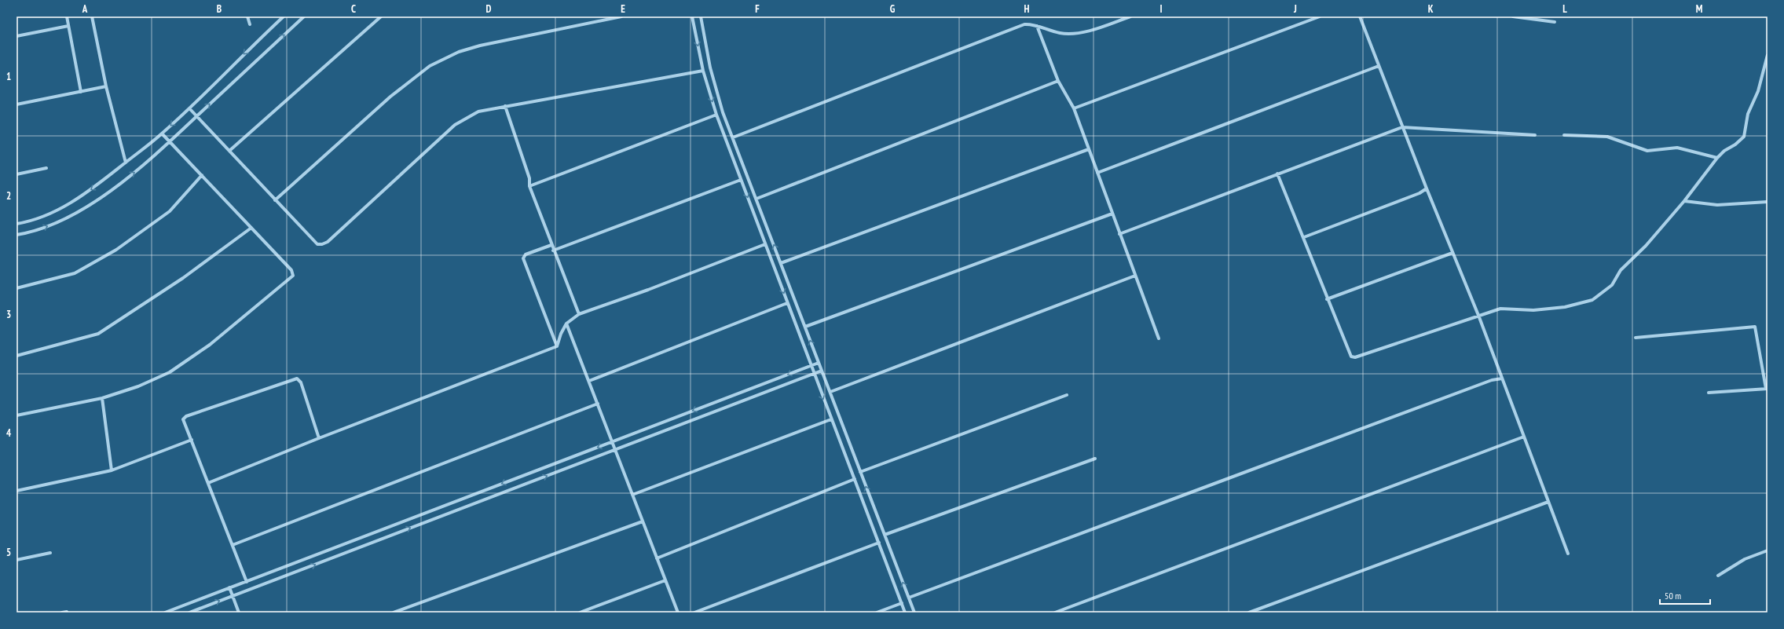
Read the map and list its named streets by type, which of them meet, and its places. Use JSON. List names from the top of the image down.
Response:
{
  "scale_bar": "50 m",
  "grid": {
    "columns": [
      "A",
      "B",
      "C",
      "D",
      "E",
      "F",
      "G",
      "H",
      "I",
      "J",
      "K",
      "L",
      "M"
    ],
    "rows": [
      "1",
      "2",
      "3",
      "4",
      "5"
    ]
  }
}
